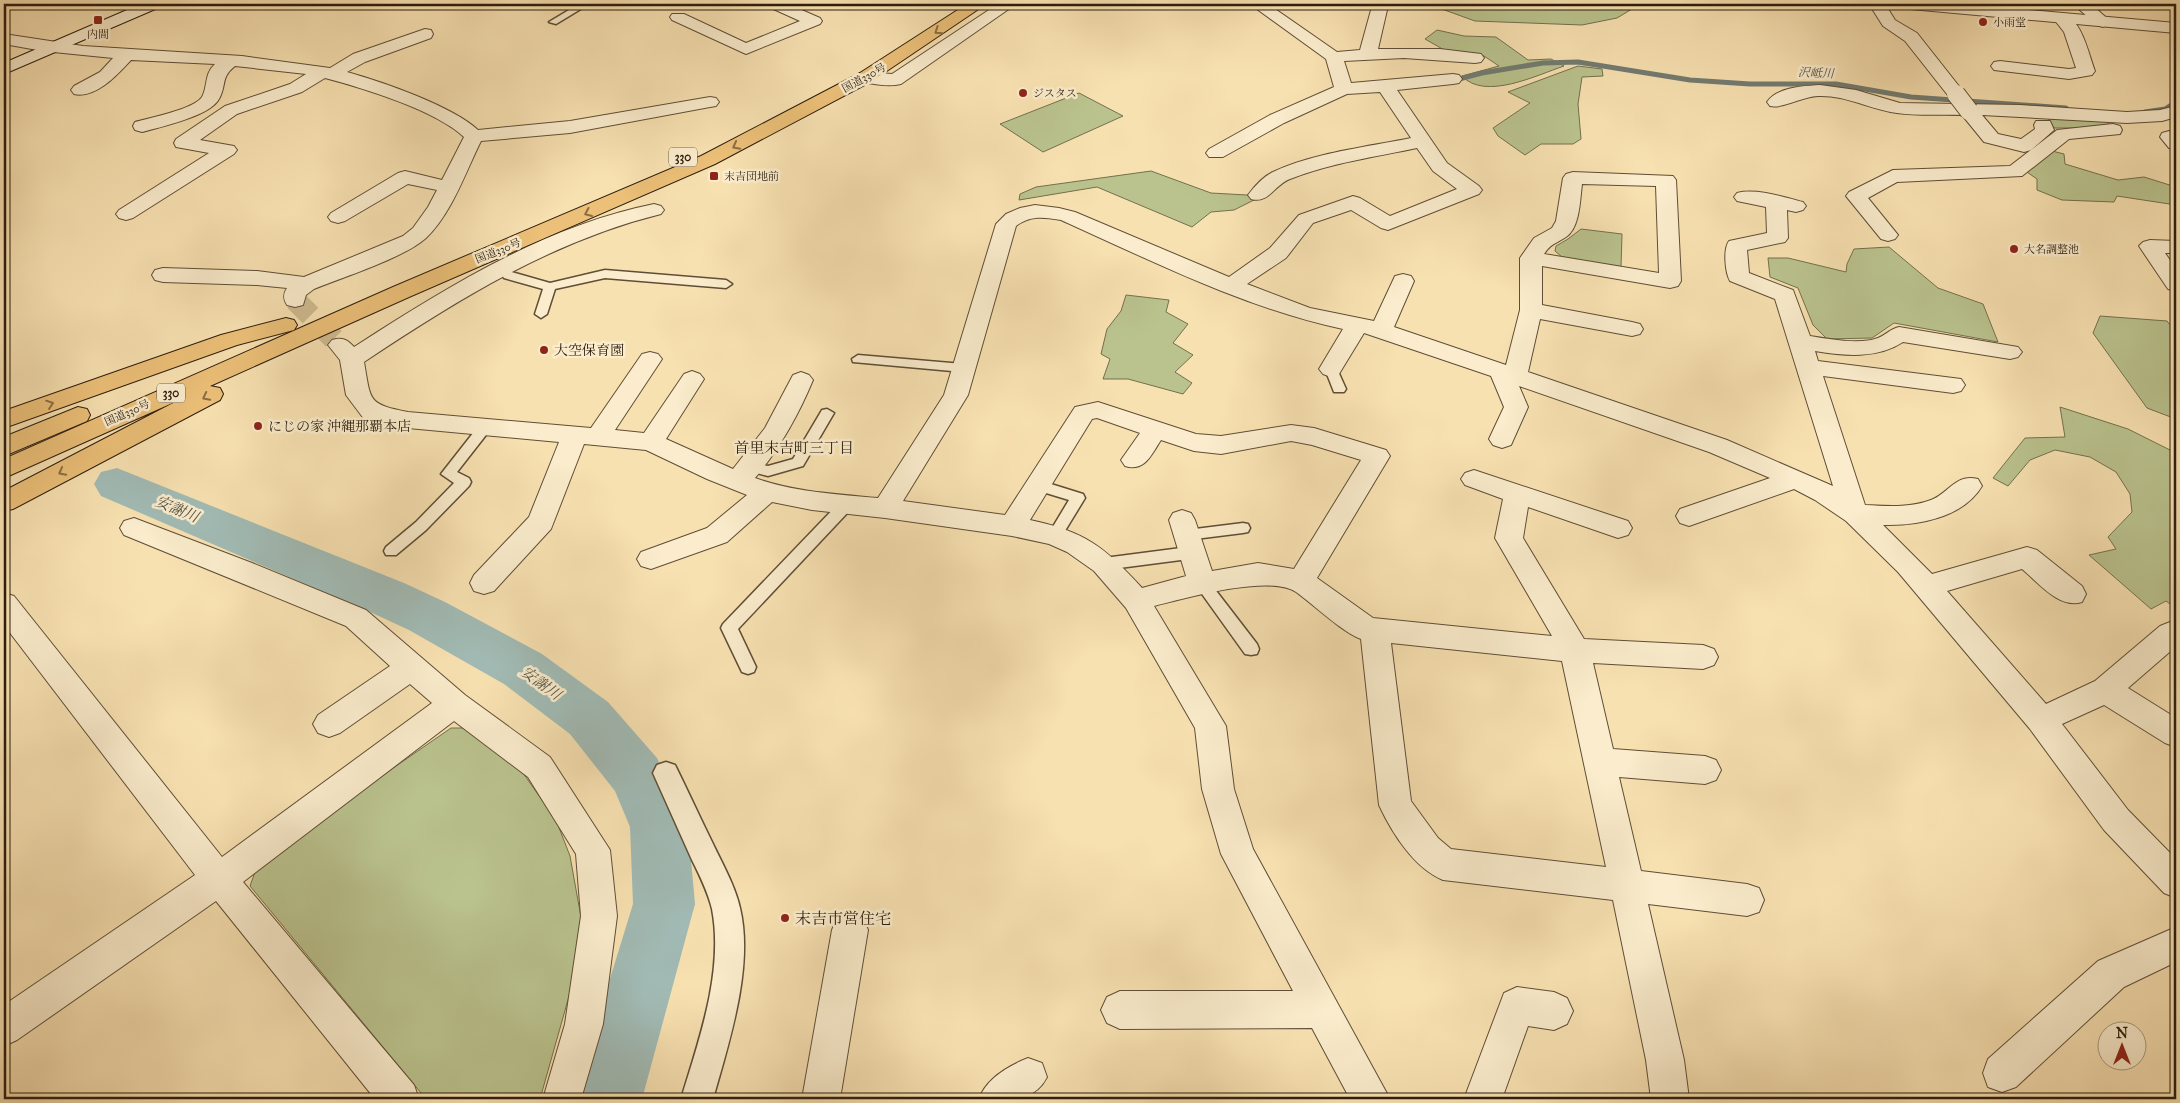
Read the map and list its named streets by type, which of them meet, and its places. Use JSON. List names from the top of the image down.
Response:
{
  "streets": {
    "highway": ["国道330号", "330"]
  },
  "districts": ["首里末吉町三丁目"],
  "water": ["沢岻川", "安謝川"],
  "places": {
    "transit": ["内間", "末吉団地前"],
    "other": [
      "小雨堂",
      "ジスタス",
      "大名調整池",
      "大空保育園",
      "にじの家 沖縄那覇本店",
      "末吉市営住宅"
    ]
  },
  "north": "top"
}
